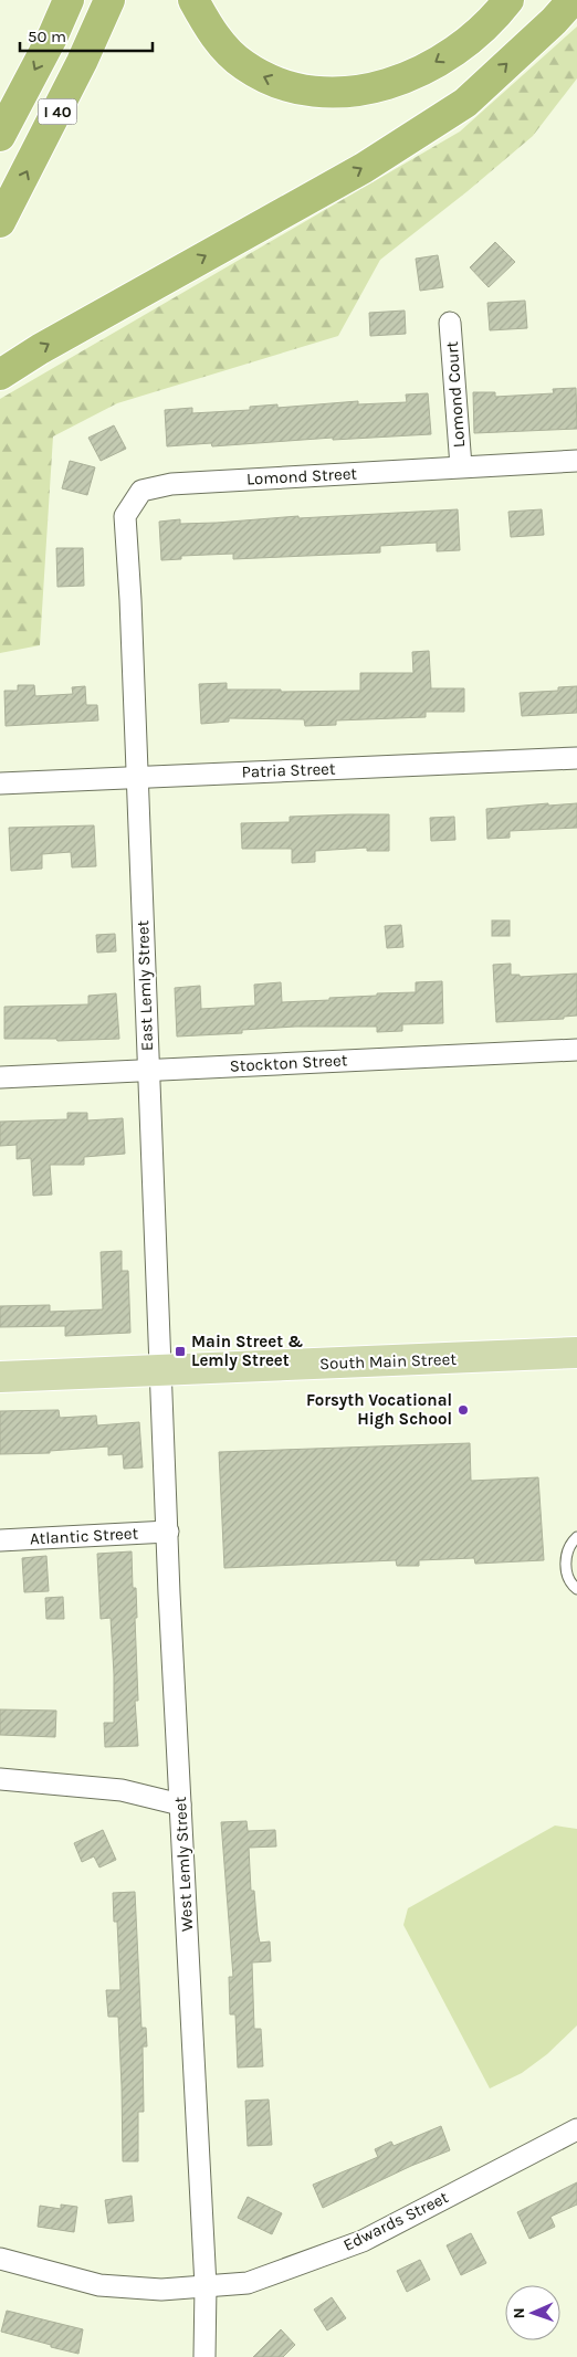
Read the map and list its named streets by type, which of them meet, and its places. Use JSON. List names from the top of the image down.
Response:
{
  "streets": {
    "highway": ["I 40"],
    "main road": ["South Main Street"],
    "street": [
      "Lomond Court",
      "Lomond Street",
      "Patria Street",
      "East Lemly Street",
      "Stockton Street",
      "Atlantic Street",
      "West Lemly Street",
      "Edwards Street"
    ]
  },
  "crossings": [
    ["Lomond Court", "Lomond Street"],
    ["Lomond Street", "East Lemly Street"],
    ["Patria Street", "East Lemly Street"],
    ["East Lemly Street", "Stockton Street"],
    ["East Lemly Street", "South Main Street"],
    ["East Lemly Street", "West Lemly Street"],
    ["South Main Street", "West Lemly Street"],
    ["Atlantic Street", "West Lemly Street"],
    ["West Lemly Street", "Edwards Street"]
  ],
  "places": {
    "transit": ["Main Street & Lemly Street"],
    "other": ["Forsyth Vocational High School"]
  },
  "scale_bar": "50 m",
  "north": "left"
}
